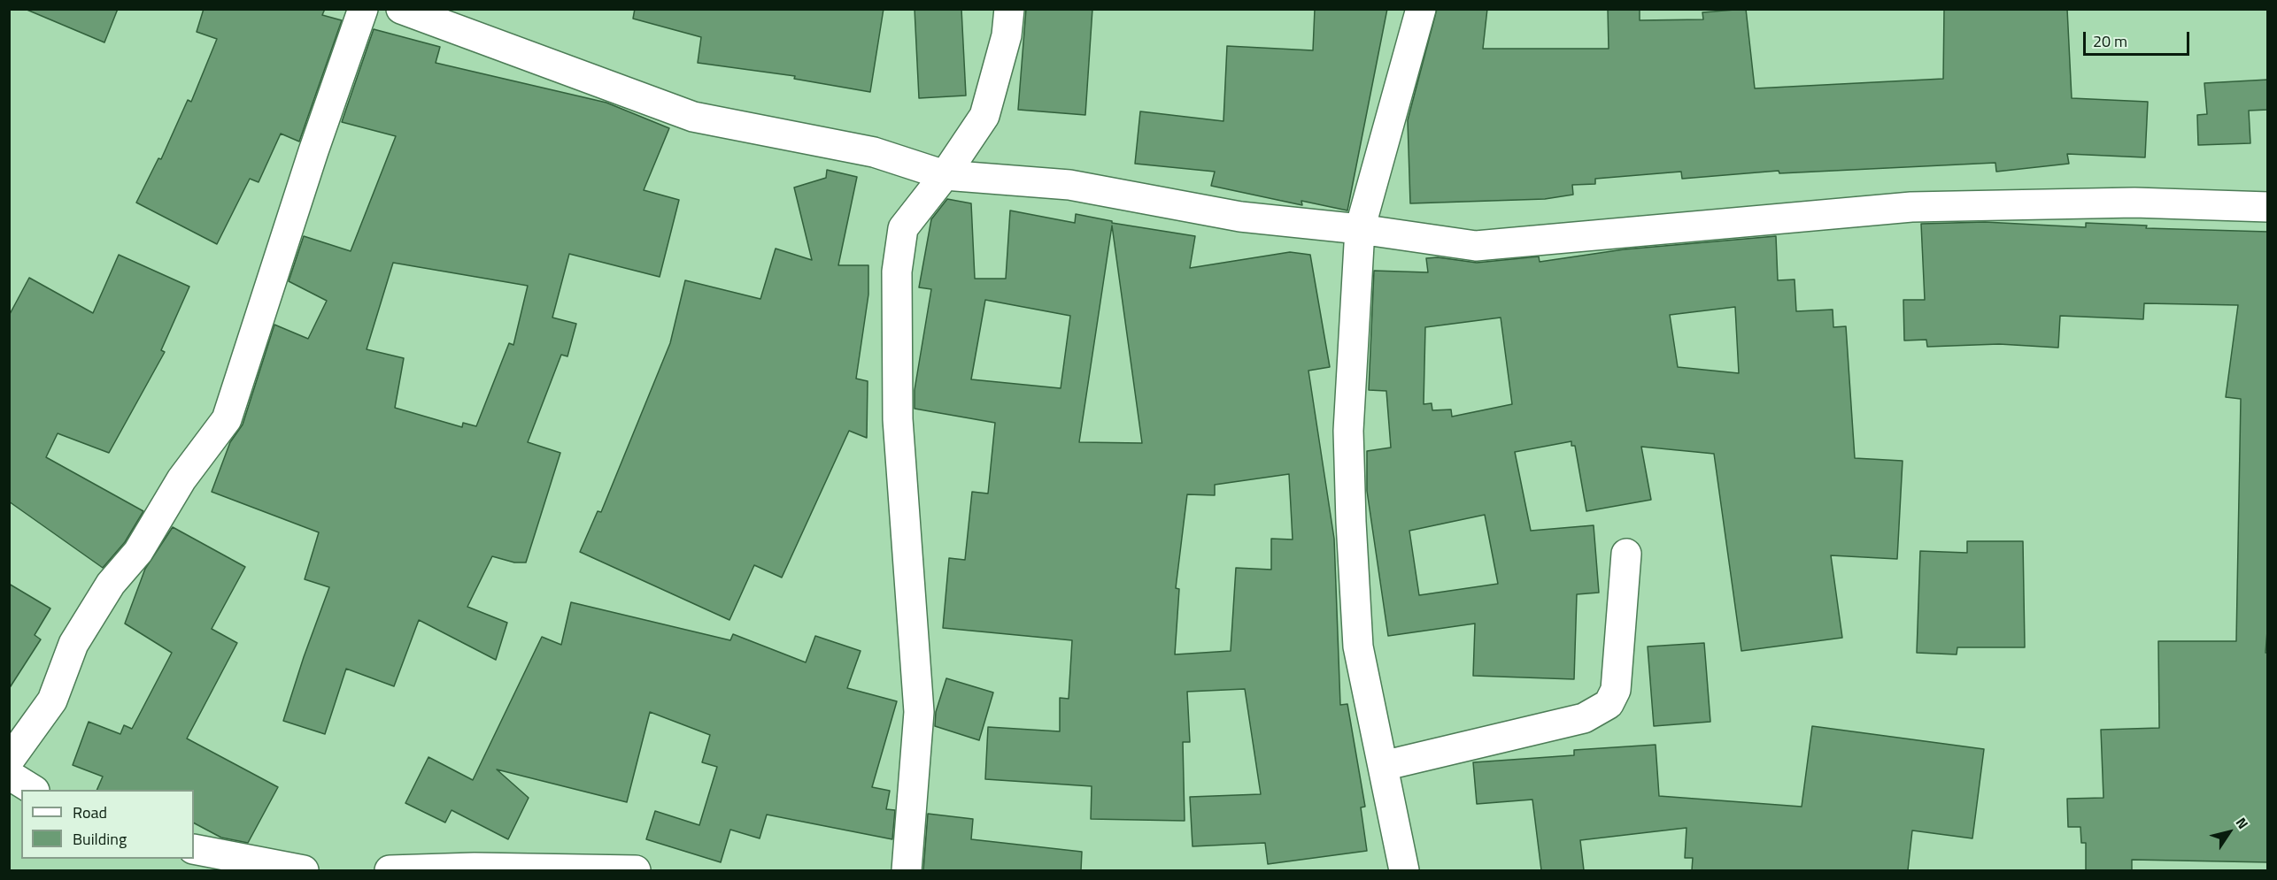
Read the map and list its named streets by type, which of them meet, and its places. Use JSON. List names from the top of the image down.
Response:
{
  "legend": ["Road", "Building"],
  "scale_bar": "20 m",
  "north": "top right"
}
